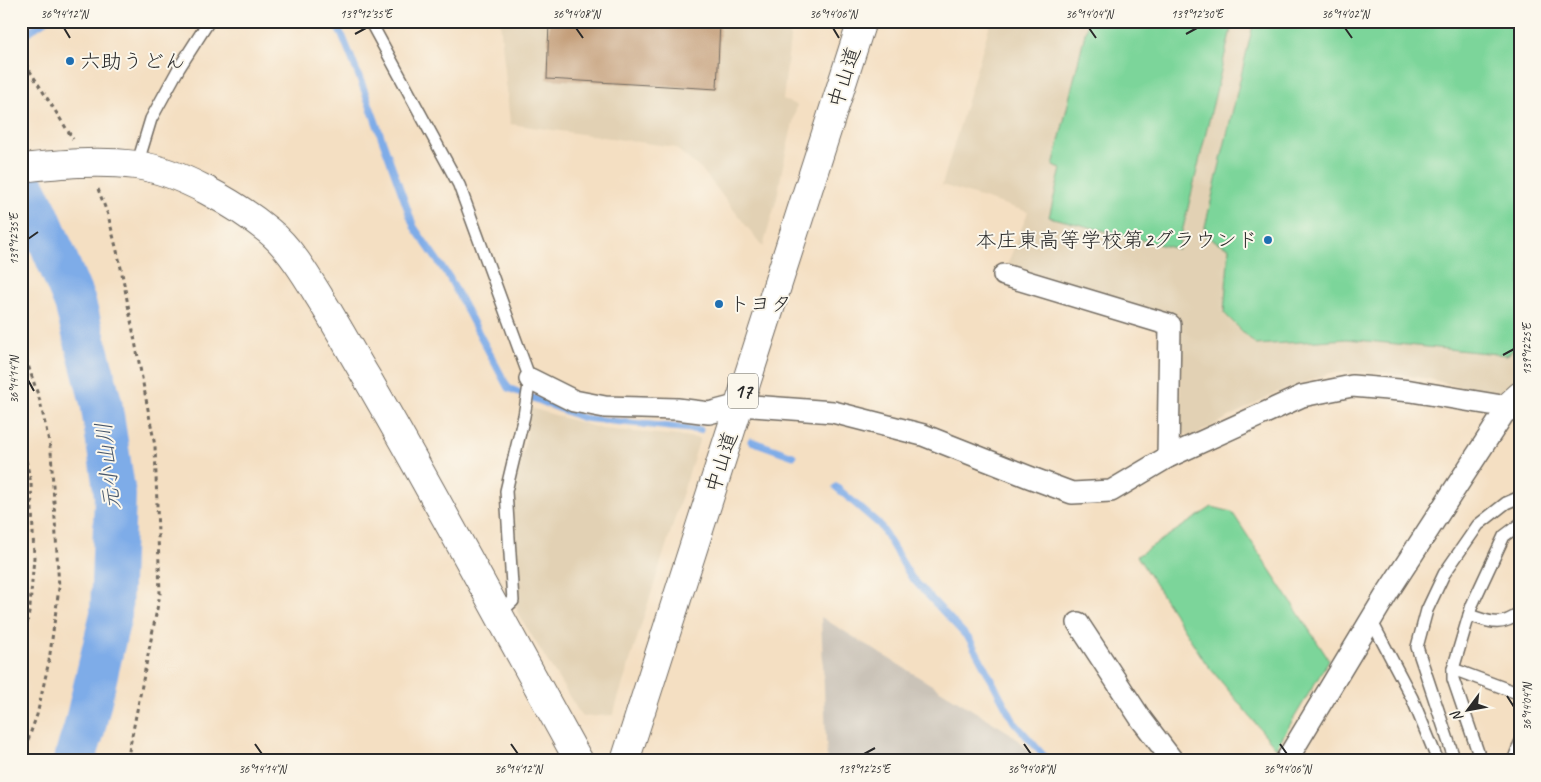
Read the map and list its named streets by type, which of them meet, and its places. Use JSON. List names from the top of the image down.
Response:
{
  "streets": {
    "main road": ["中山道", "17"]
  },
  "water": ["元小山川"],
  "places": ["六助うどん", "本庄東高等学校第2グラウンド", "トヨタ"],
  "north": "bottom left",
  "coordinates": [
    "36°14'12\"N",
    "139°12'35\"E",
    "36°14'08\"N",
    "36°14'06\"N",
    "36°14'04\"N",
    "139°12'30\"E",
    "36°14'02\"N",
    "139°12'25\"E",
    "36°14'14\"N"
  ]
}
